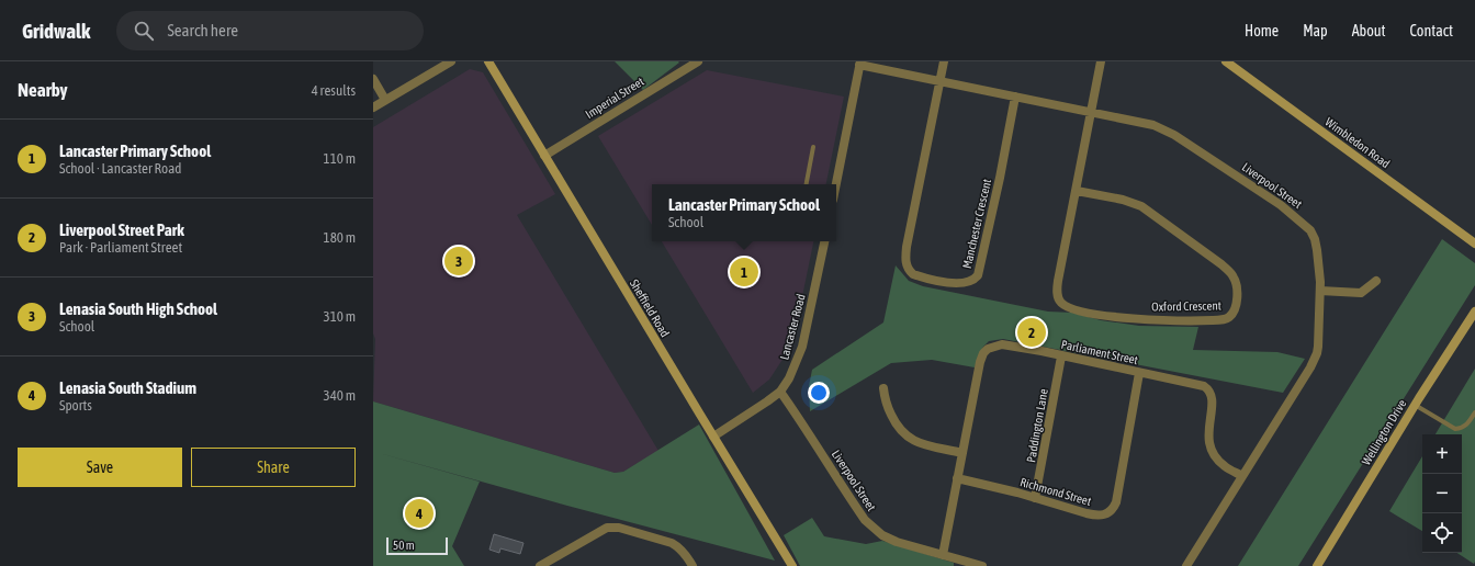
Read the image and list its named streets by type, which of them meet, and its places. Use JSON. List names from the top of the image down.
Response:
{
  "streets": {
    "street": [
      "Imperial Street",
      "Wimbledon Road",
      "Liverpool Street",
      "Manchester Crescent",
      "Oxford Crescent",
      "Sheffield Road",
      "Lancaster Road",
      "Parliament Street",
      "Paddington Lane",
      "Wellington Drive",
      "Richmond Street"
    ]
  },
  "crossings": [
    ["Imperial Street", "Sheffield Road"],
    ["Liverpool Street", "Manchester Crescent"],
    ["Liverpool Street", "Oxford Crescent"],
    ["Liverpool Street", "Lancaster Road"],
    ["Liverpool Street", "Parliament Street"],
    ["Sheffield Road", "Lancaster Road"],
    ["Parliament Street", "Paddington Lane"],
    ["Parliament Street", "Richmond Street"],
    ["Paddington Lane", "Richmond Street"]
  ],
  "scale_bar": "50 m",
  "page": {
    "header": "Gridwalk",
    "search": "Search here",
    "nav": [
      "Home",
      "Map",
      "About",
      "Contact"
    ],
    "heading": ["Nearby", "4 results"],
    "list": [
      {
        "mark": "1",
        "name": "Lancaster Primary School",
        "note": "School · Lancaster Road",
        "value": "110 m"
      },
      {
        "mark": "2",
        "name": "Liverpool Street Park",
        "note": "Park · Parliament Street",
        "value": "180 m"
      },
      {
        "mark": "3",
        "name": "Lenasia South High School",
        "note": "School",
        "value": "310 m"
      },
      {
        "mark": "4",
        "name": "Lenasia South Stadium",
        "note": "Sports",
        "value": "340 m"
      }
    ],
    "popup": ["Lancaster Primary School", "School"],
    "pins": [
      "3",
      "1",
      "2",
      "4"
    ],
    "buttons": ["Save", "Share"],
    "map_buttons": ["+", "−"],
    "scale": "50 m"
  }
}
